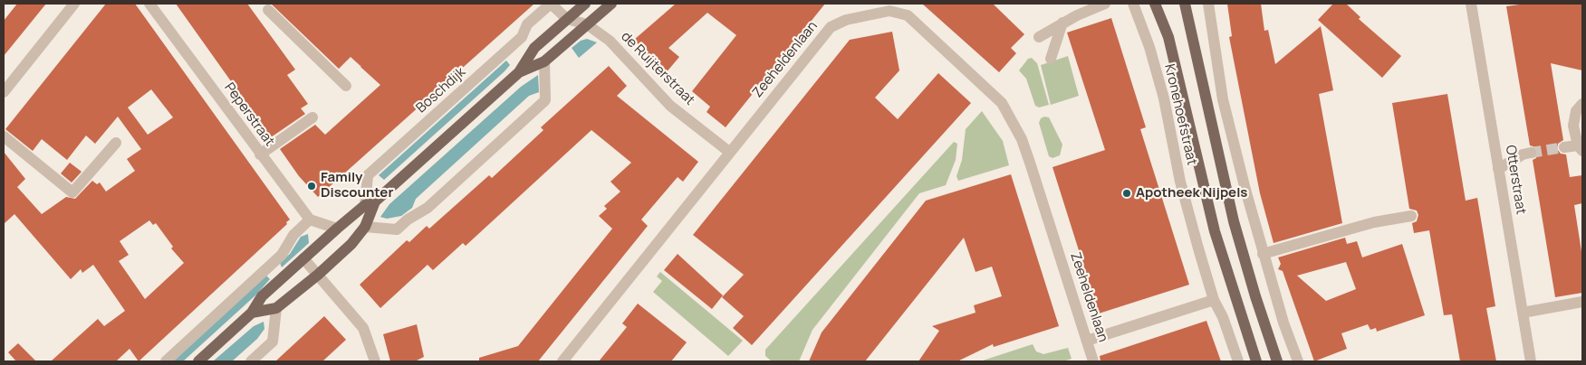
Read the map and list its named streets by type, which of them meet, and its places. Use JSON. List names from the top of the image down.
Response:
{
  "streets": {
    "main road": ["Boschdijk", "Kronehoefstraat"],
    "street": [
      "Zeeheldenlaan",
      "de Ruijterstraat",
      "Peperstraat",
      "Otterstraat"
    ]
  },
  "crossings": [
    ["Zeeheldenlaan", "de Ruijterstraat"],
    ["de Ruijterstraat", "Boschdijk"]
  ],
  "places": ["Family Discounter", "Apotheek Nijpels"]
}
